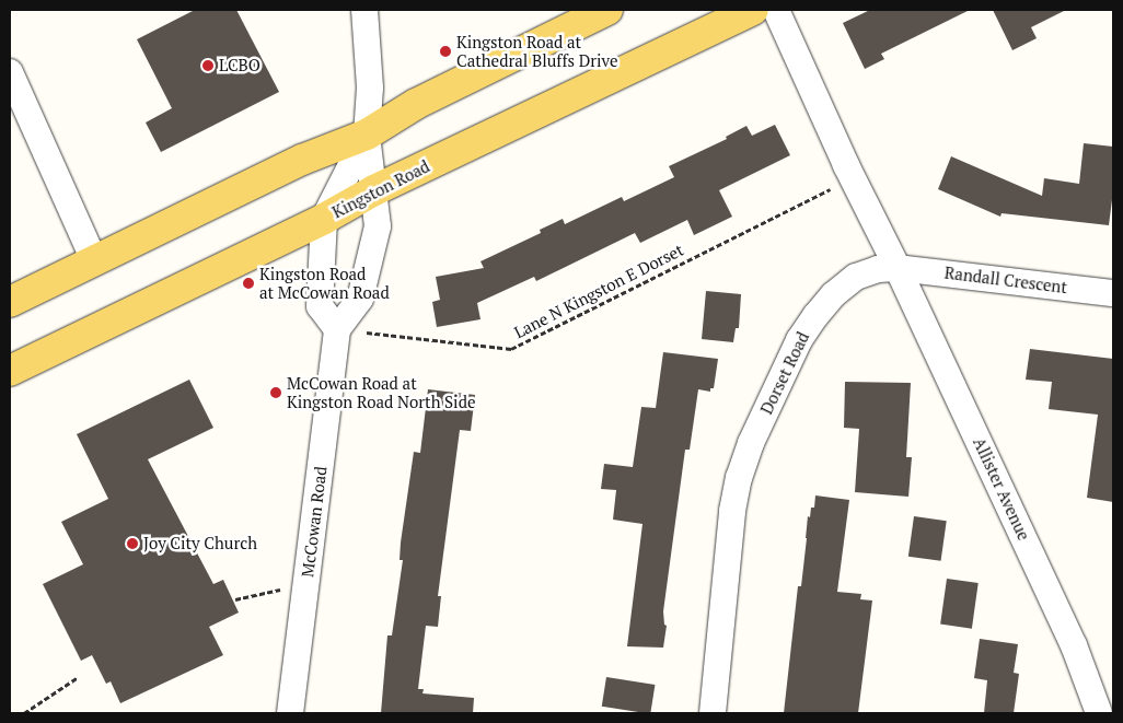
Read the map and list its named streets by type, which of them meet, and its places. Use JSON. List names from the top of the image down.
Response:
{
  "streets": {
    "main road": ["Kingston Road"],
    "street": [
      "Randall Crescent",
      "Dorset Road",
      "Allister Avenue",
      "McCowan Road"
    ],
    "path": ["Lane N Kingston E Dorset"]
  },
  "crossings": [
    ["Randall Crescent", "Dorset Road"],
    ["Randall Crescent", "Allister Avenue"],
    ["Lane N Kingston E Dorset", "McCowan Road"],
    ["Dorset Road", "Allister Avenue"]
  ],
  "places": [
    "Kingston Road at Cathedral Bluffs Drive",
    "LCBO",
    "Kingston Road at McCowan Road",
    "McCowan Road at Kingston Road North Side",
    "Joy City Church"
  ]
}
